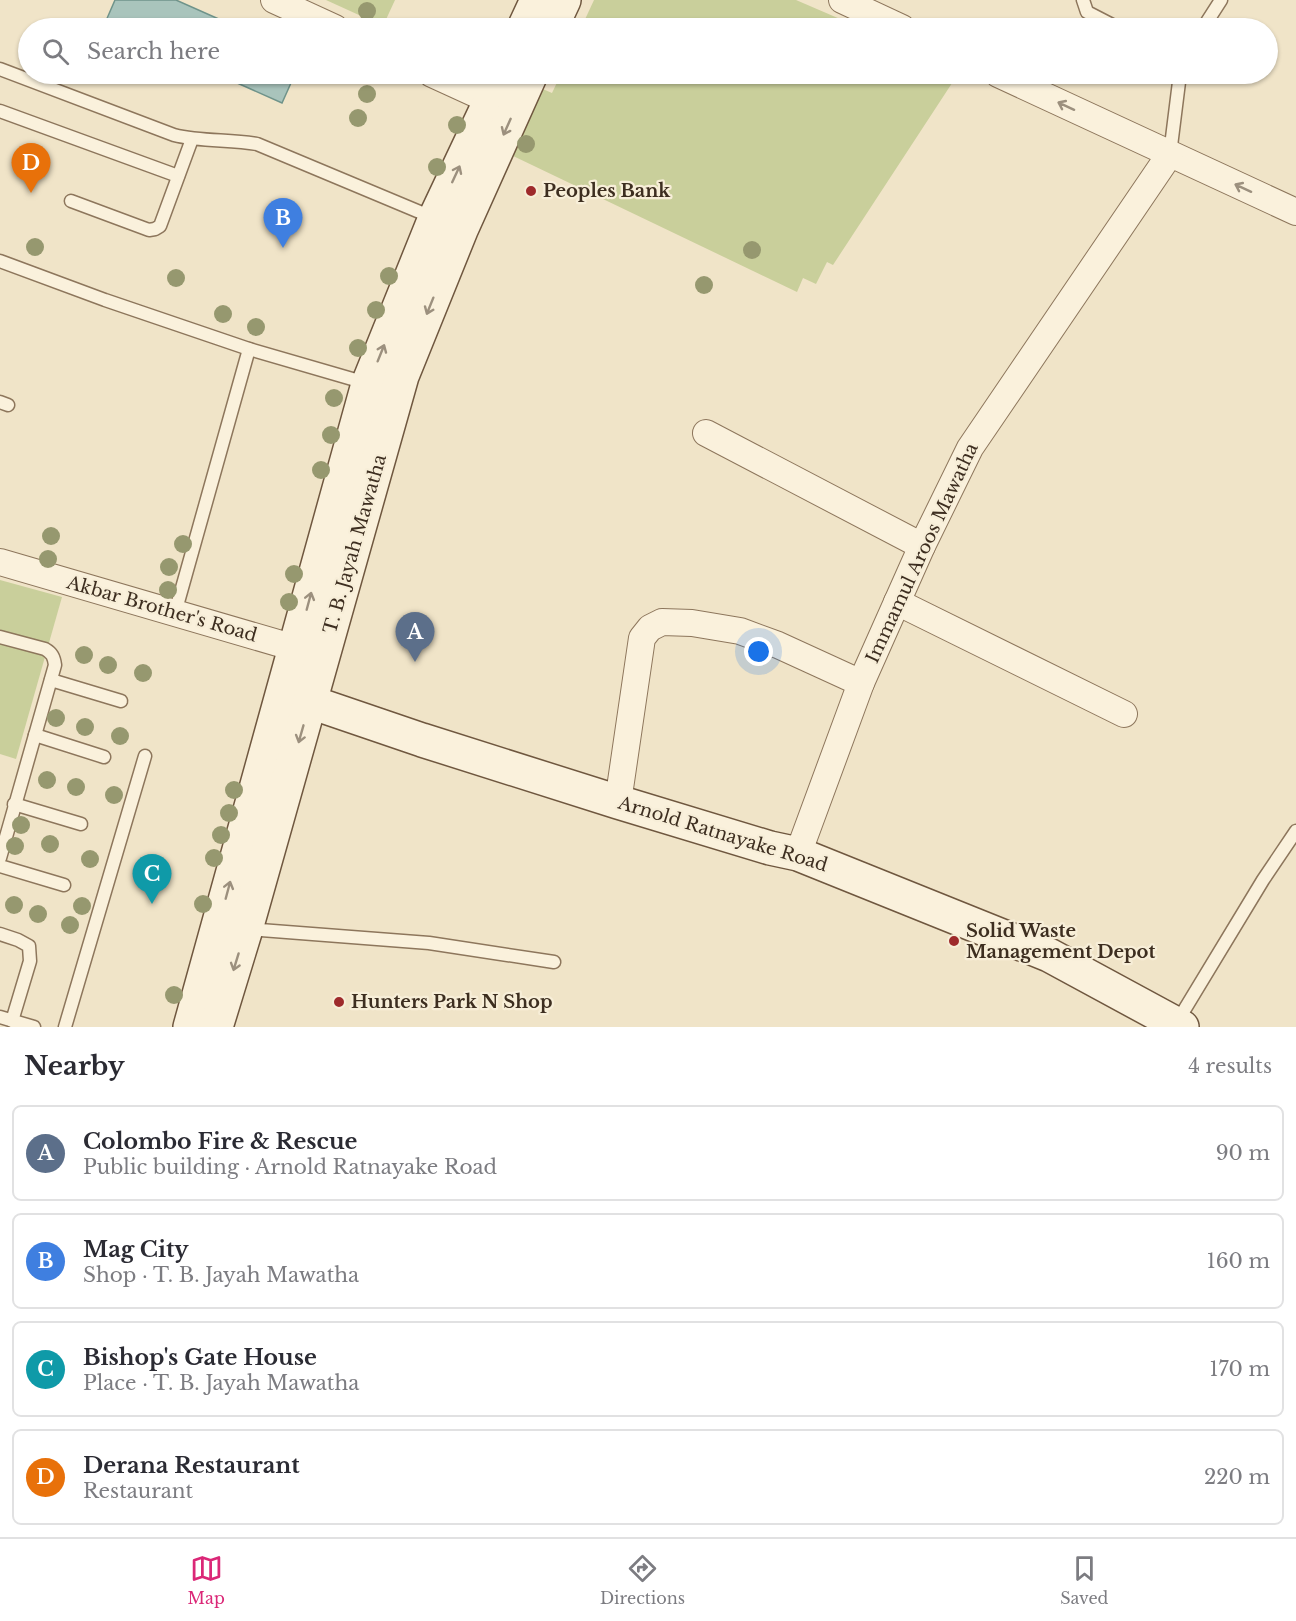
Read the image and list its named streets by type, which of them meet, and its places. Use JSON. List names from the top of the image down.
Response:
{
  "streets": {
    "main road": ["T. B. Jayah Mawatha", "Arnold Ratnayake Road"],
    "street": ["Immamul Aroos Mawatha", "Akbar Brother's Road"]
  },
  "crossings": [
    ["T. B. Jayah Mawatha", "Akbar Brother's Road"],
    ["T. B. Jayah Mawatha", "Arnold Ratnayake Road"],
    ["Immamul Aroos Mawatha", "Arnold Ratnayake Road"]
  ],
  "places": ["Peoples Bank", "Solid Waste Management Depot", "Hunters Park N Shop"],
  "page": {
    "search": "Search here",
    "pins": [
      "D",
      "B",
      "A",
      "C"
    ],
    "heading": ["Nearby", "4 results"],
    "list": [
      {
        "mark": "A",
        "name": "Colombo Fire & Rescue",
        "note": "Public building · Arnold Ratnayake Road",
        "value": "90 m"
      },
      {
        "mark": "B",
        "name": "Mag City",
        "note": "Shop · T. B. Jayah Mawatha",
        "value": "160 m"
      },
      {
        "mark": "C",
        "name": "Bishop's Gate House",
        "note": "Place · T. B. Jayah Mawatha",
        "value": "170 m"
      },
      {
        "mark": "D",
        "name": "Derana Restaurant",
        "note": "Restaurant",
        "value": "220 m"
      }
    ],
    "nav": ["Map", "Directions", "Saved"]
  }
}
